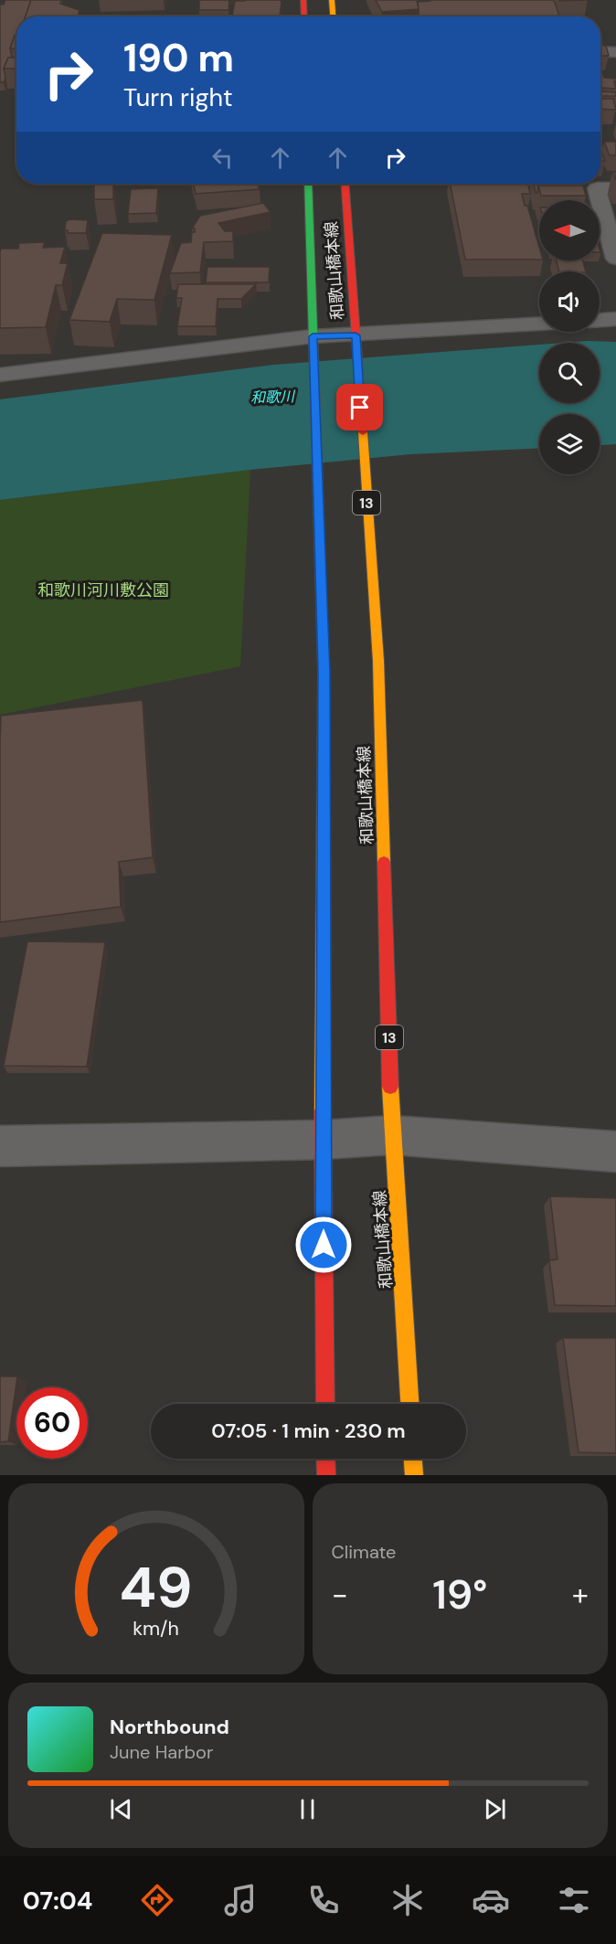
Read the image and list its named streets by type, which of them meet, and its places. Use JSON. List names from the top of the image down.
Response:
{
  "streets": {
    "main road": ["和歌山橋本線", "13"]
  },
  "water": ["和歌川"],
  "parks": ["和歌川河川敷公園"],
  "north": "left",
  "page": {
    "turn": ["190 m", "Turn right"],
    "limit": "60",
    "trip": "07:05 · 1 min · 230 m",
    "tile": "Climate",
    "heat": ["−", "19°", "+"],
    "song": ["Northbound", "June Harbor"],
    "tabs": "07:04",
    "gauge": ["49", "km/h"]
  }
}
